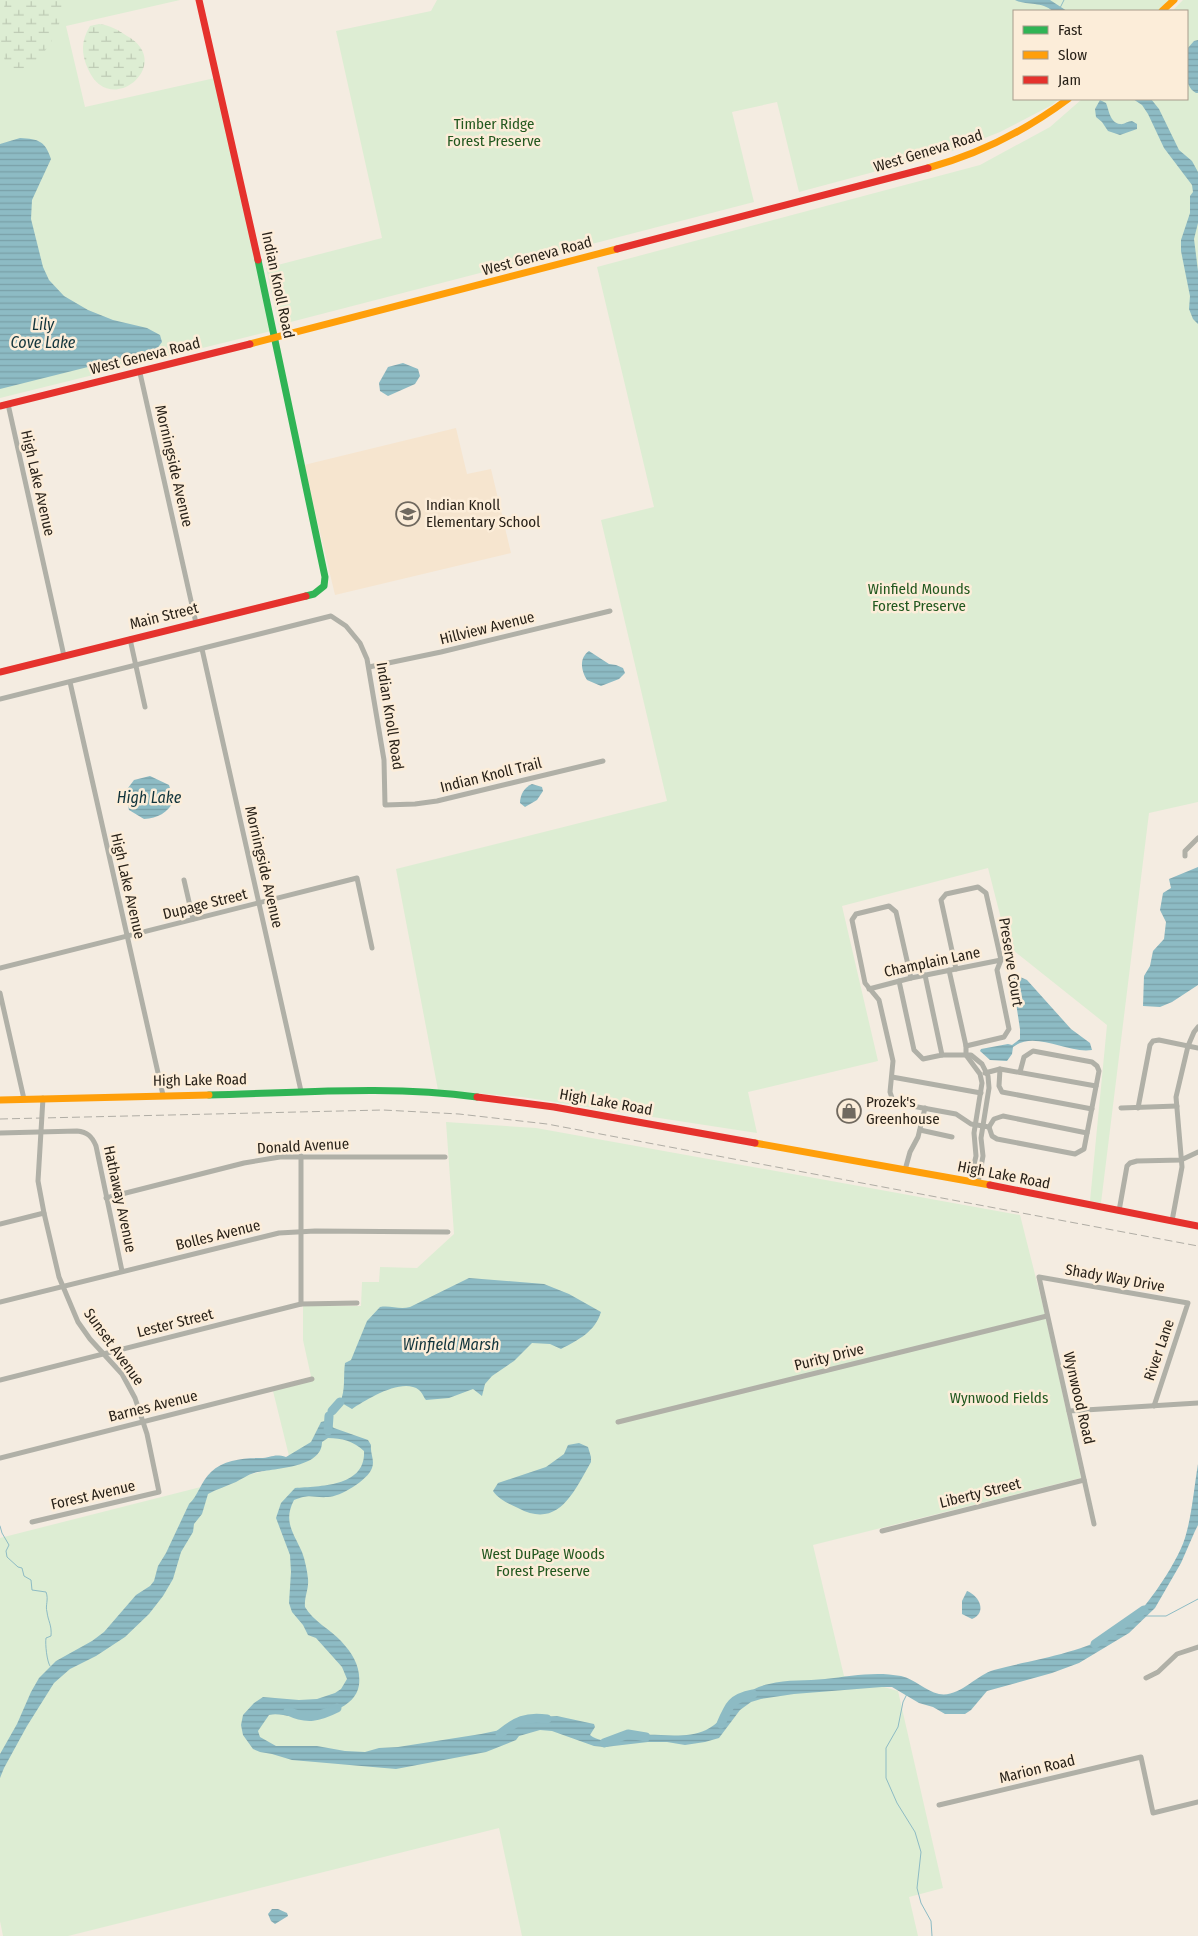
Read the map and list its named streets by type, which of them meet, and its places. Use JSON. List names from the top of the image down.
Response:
{
  "streets": {
    "street": [
      "West Geneva Road",
      "Indian Knoll Road",
      "Morningside Avenue",
      "High Lake Avenue",
      "Main Street",
      "Hillview Avenue",
      "Indian Knoll Trail",
      "Dupage Street",
      "Champlain Lane",
      "Preserve Court",
      "High Lake Road",
      "Donald Avenue",
      "Hathaway Avenue",
      "Bolles Avenue",
      "Shady Way Drive",
      "Lester Street",
      "Sunset Avenue",
      "River Lane",
      "Purity Drive",
      "Wynwood Road",
      "Barnes Avenue",
      "Liberty Street",
      "Forest Avenue",
      "Marion Road"
    ]
  },
  "crossings": [
    ["West Geneva Road", "Indian Knoll Road"],
    ["West Geneva Road", "Morningside Avenue"],
    ["West Geneva Road", "High Lake Avenue"],
    ["Indian Knoll Road", "Morningside Avenue"],
    ["Indian Knoll Road", "Main Street"],
    ["Indian Knoll Road", "Hillview Avenue"],
    ["Indian Knoll Road", "Indian Knoll Trail"],
    ["Morningside Avenue", "Main Street"],
    ["Morningside Avenue", "Dupage Street"],
    ["Morningside Avenue", "High Lake Road"],
    ["High Lake Avenue", "Main Street"],
    ["High Lake Avenue", "Dupage Street"],
    ["High Lake Avenue", "High Lake Road"],
    ["Champlain Lane", "Preserve Court"],
    ["High Lake Road", "Sunset Avenue"],
    ["Donald Avenue", "Hathaway Avenue"],
    ["Hathaway Avenue", "Bolles Avenue"],
    ["Hathaway Avenue", "Sunset Avenue"],
    ["Bolles Avenue", "Sunset Avenue"],
    ["Shady Way Drive", "River Lane"],
    ["Shady Way Drive", "Wynwood Road"],
    ["Lester Street", "Sunset Avenue"],
    ["Sunset Avenue", "Barnes Avenue"],
    ["Sunset Avenue", "Forest Avenue"],
    ["Purity Drive", "Wynwood Road"],
    ["Wynwood Road", "Liberty Street"]
  ],
  "water": ["Lily Cove Lake", "High Lake", "Winfield Marsh"],
  "parks": [
    "Timber Ridge Forest Preserve",
    "Winfield Mounds Forest Preserve",
    "Wynwood Fields",
    "West DuPage Woods Forest Preserve"
  ],
  "places": {
    "school or university": ["Indian Knoll Elementary School"],
    "shop": ["Prozek's Greenhouse"]
  },
  "legend": ["Fast", "Slow", "Jam"]
}
